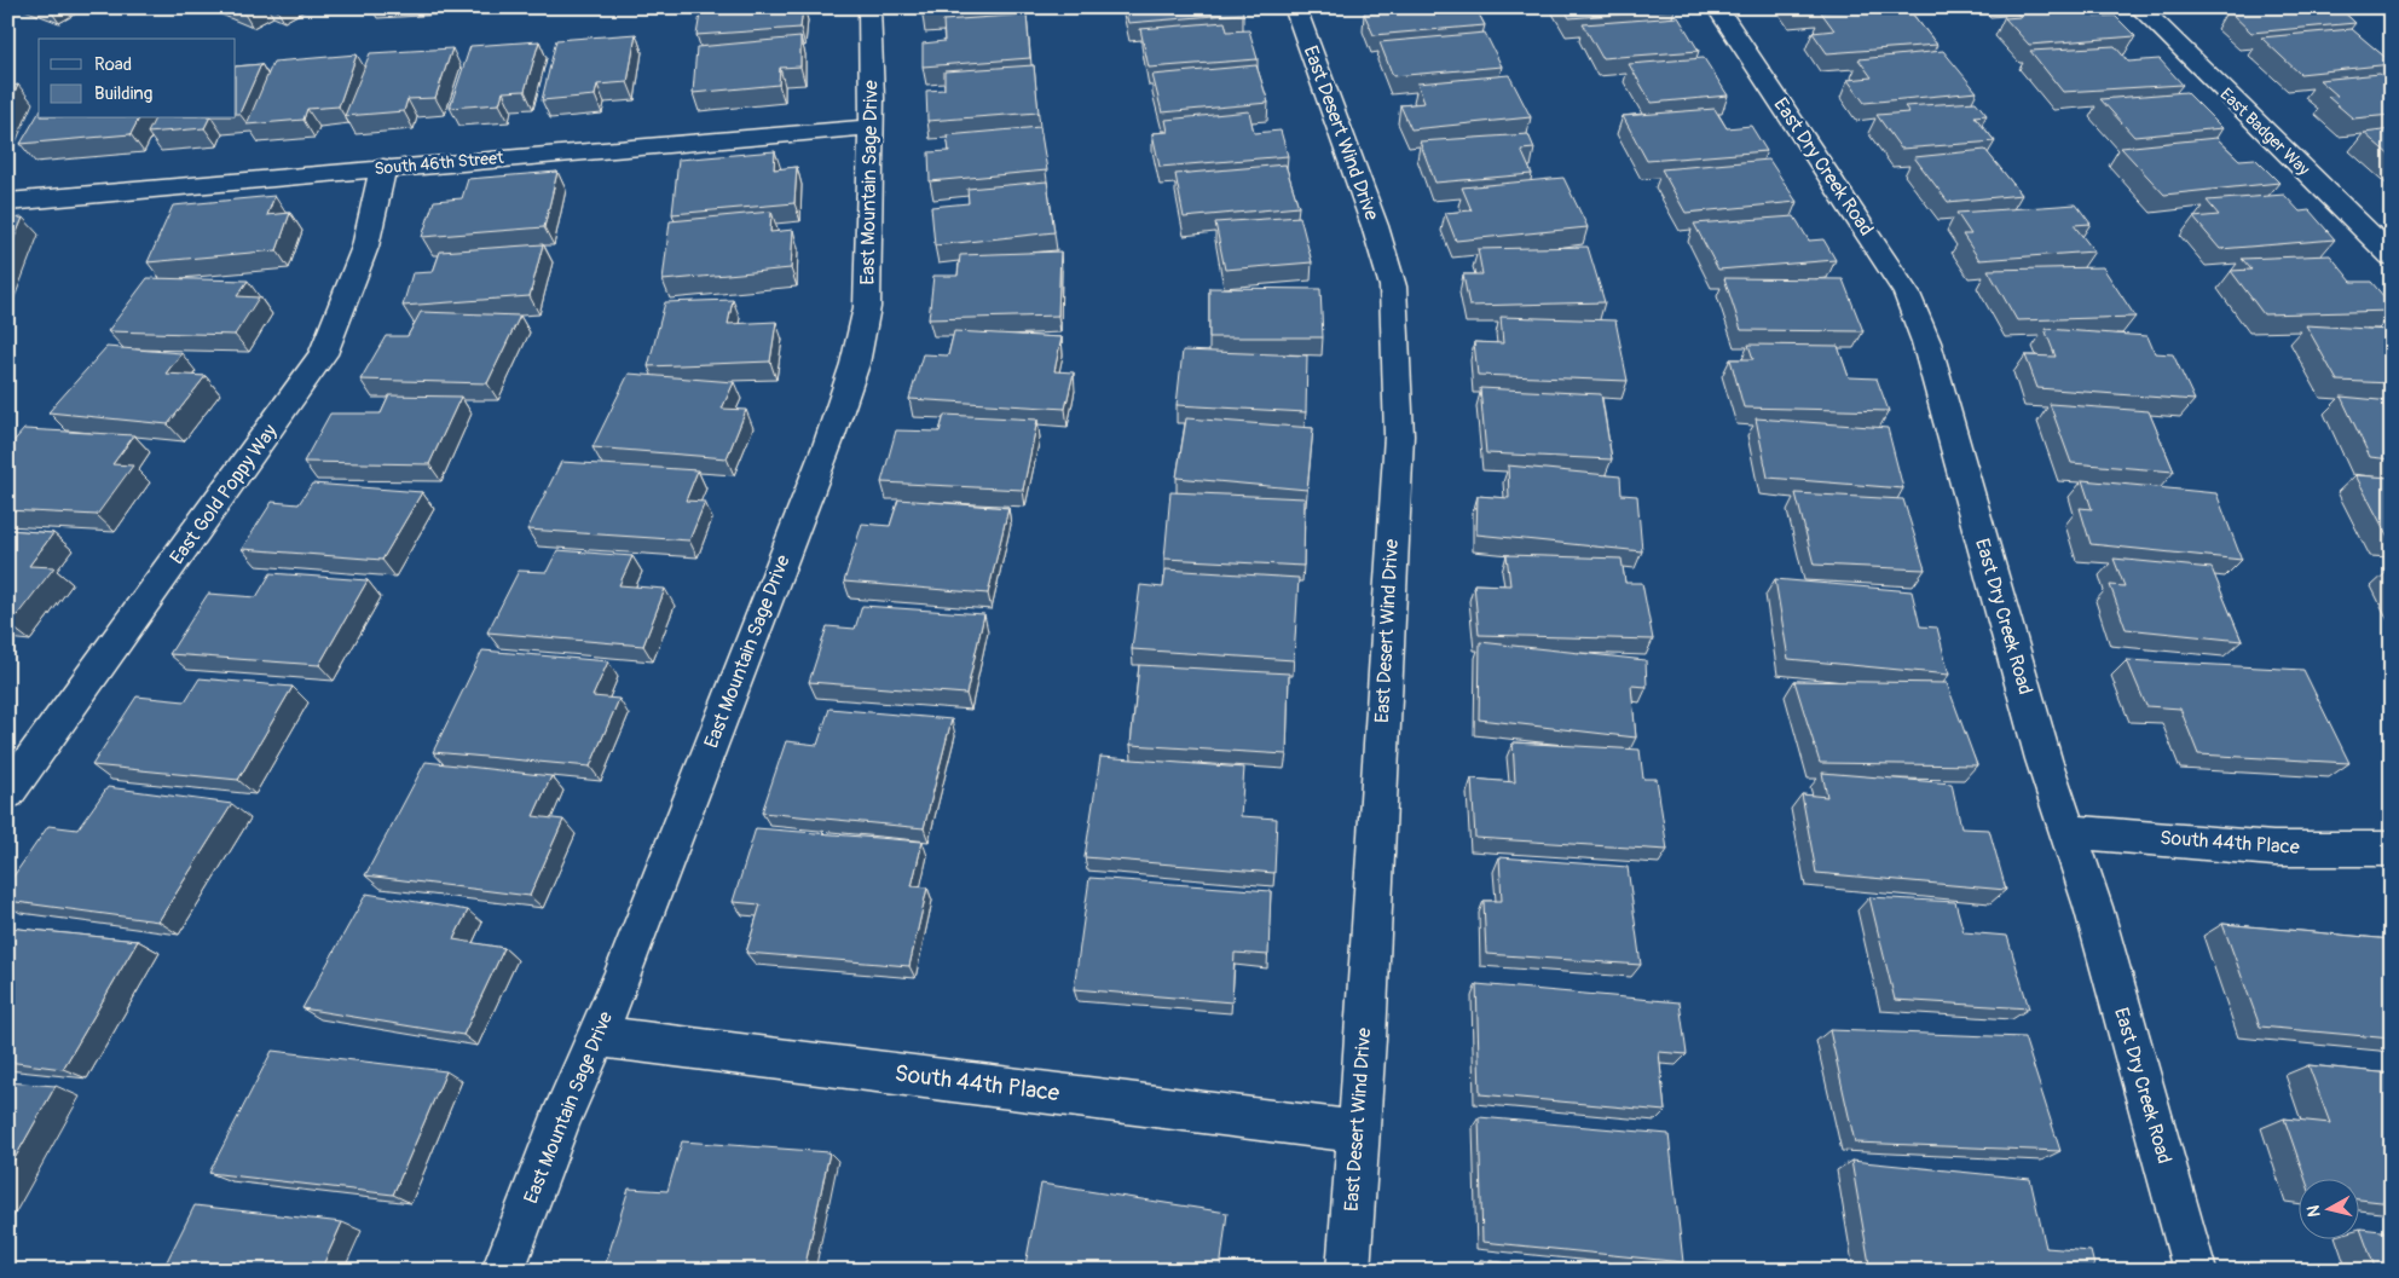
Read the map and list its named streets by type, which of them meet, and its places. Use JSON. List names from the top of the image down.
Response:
{
  "streets": {
    "street": [
      "East Badger Way",
      "East Desert Wind Drive",
      "South 46th Street",
      "East Dry Creek Road",
      "East Mountain Sage Drive",
      "East Gold Poppy Way",
      "South 44th Place"
    ]
  },
  "crossings": [
    ["East Desert Wind Drive", "South 44th Place"],
    ["South 46th Street", "East Mountain Sage Drive"],
    ["South 46th Street", "East Gold Poppy Way"],
    ["East Dry Creek Road", "South 44th Place"],
    ["East Mountain Sage Drive", "South 44th Place"]
  ],
  "legend": ["Road", "Building"],
  "north": "left"
}
